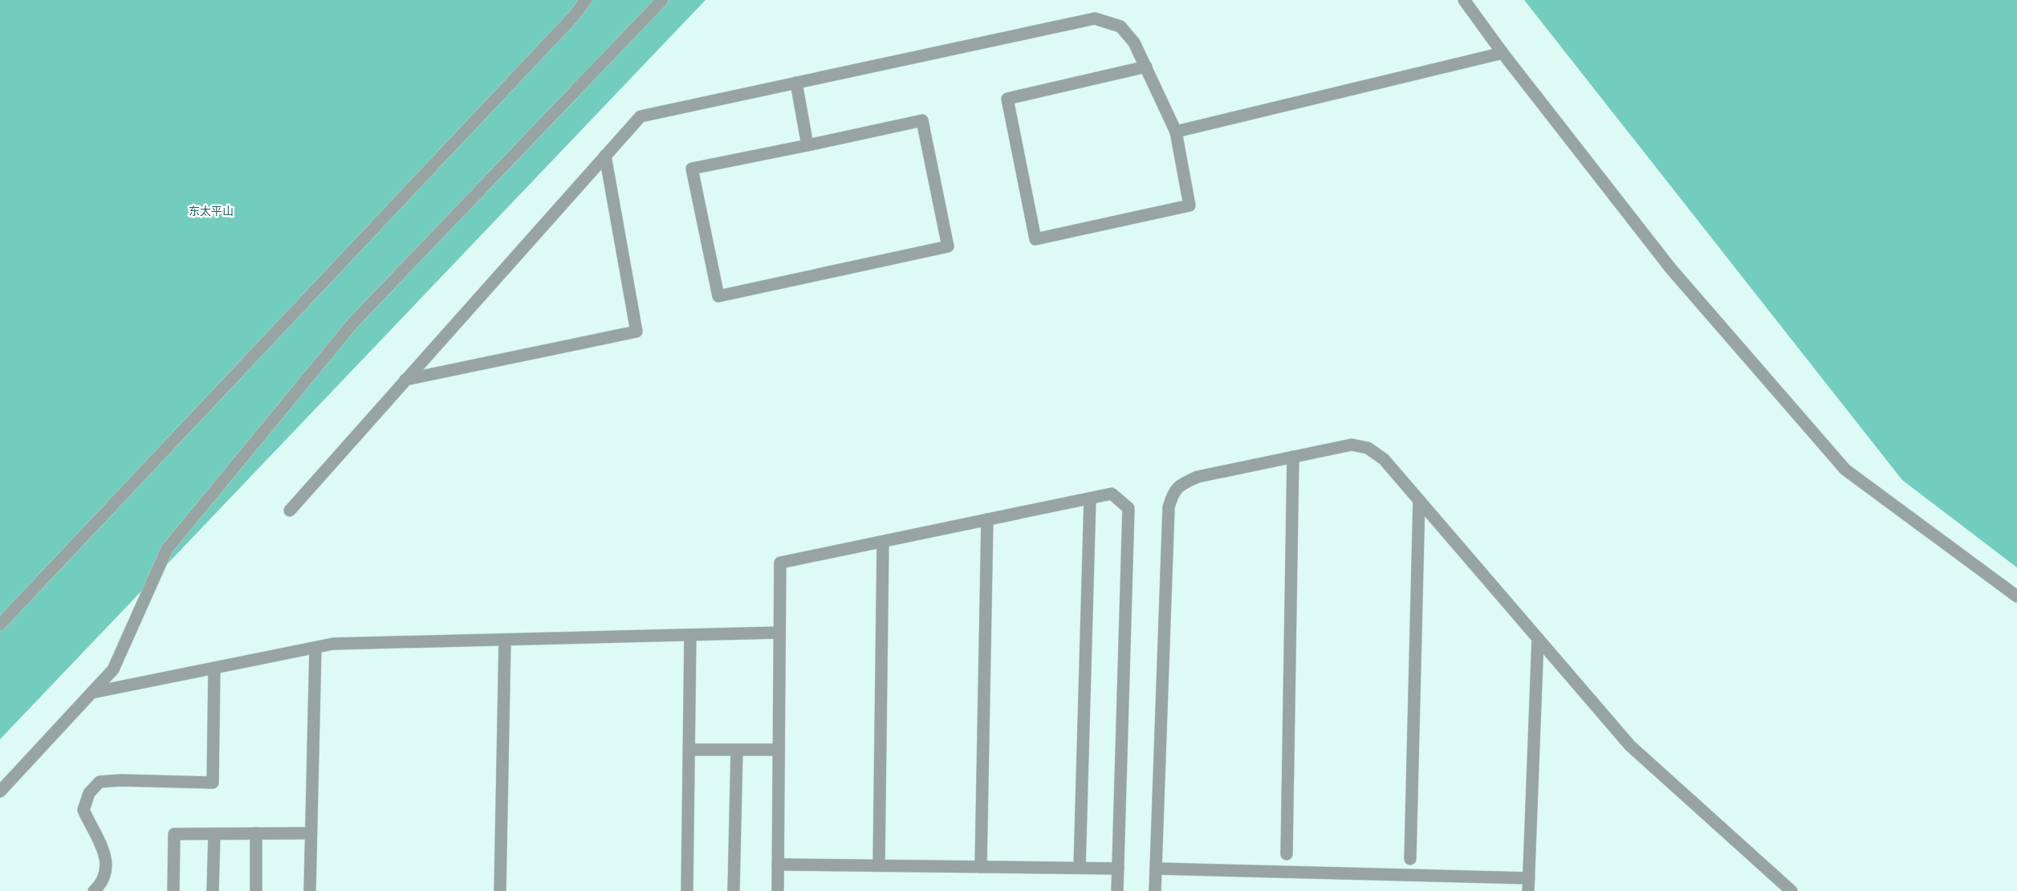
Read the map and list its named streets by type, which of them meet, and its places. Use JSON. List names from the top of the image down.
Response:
{
  "parks": ["东太平山"]
}
